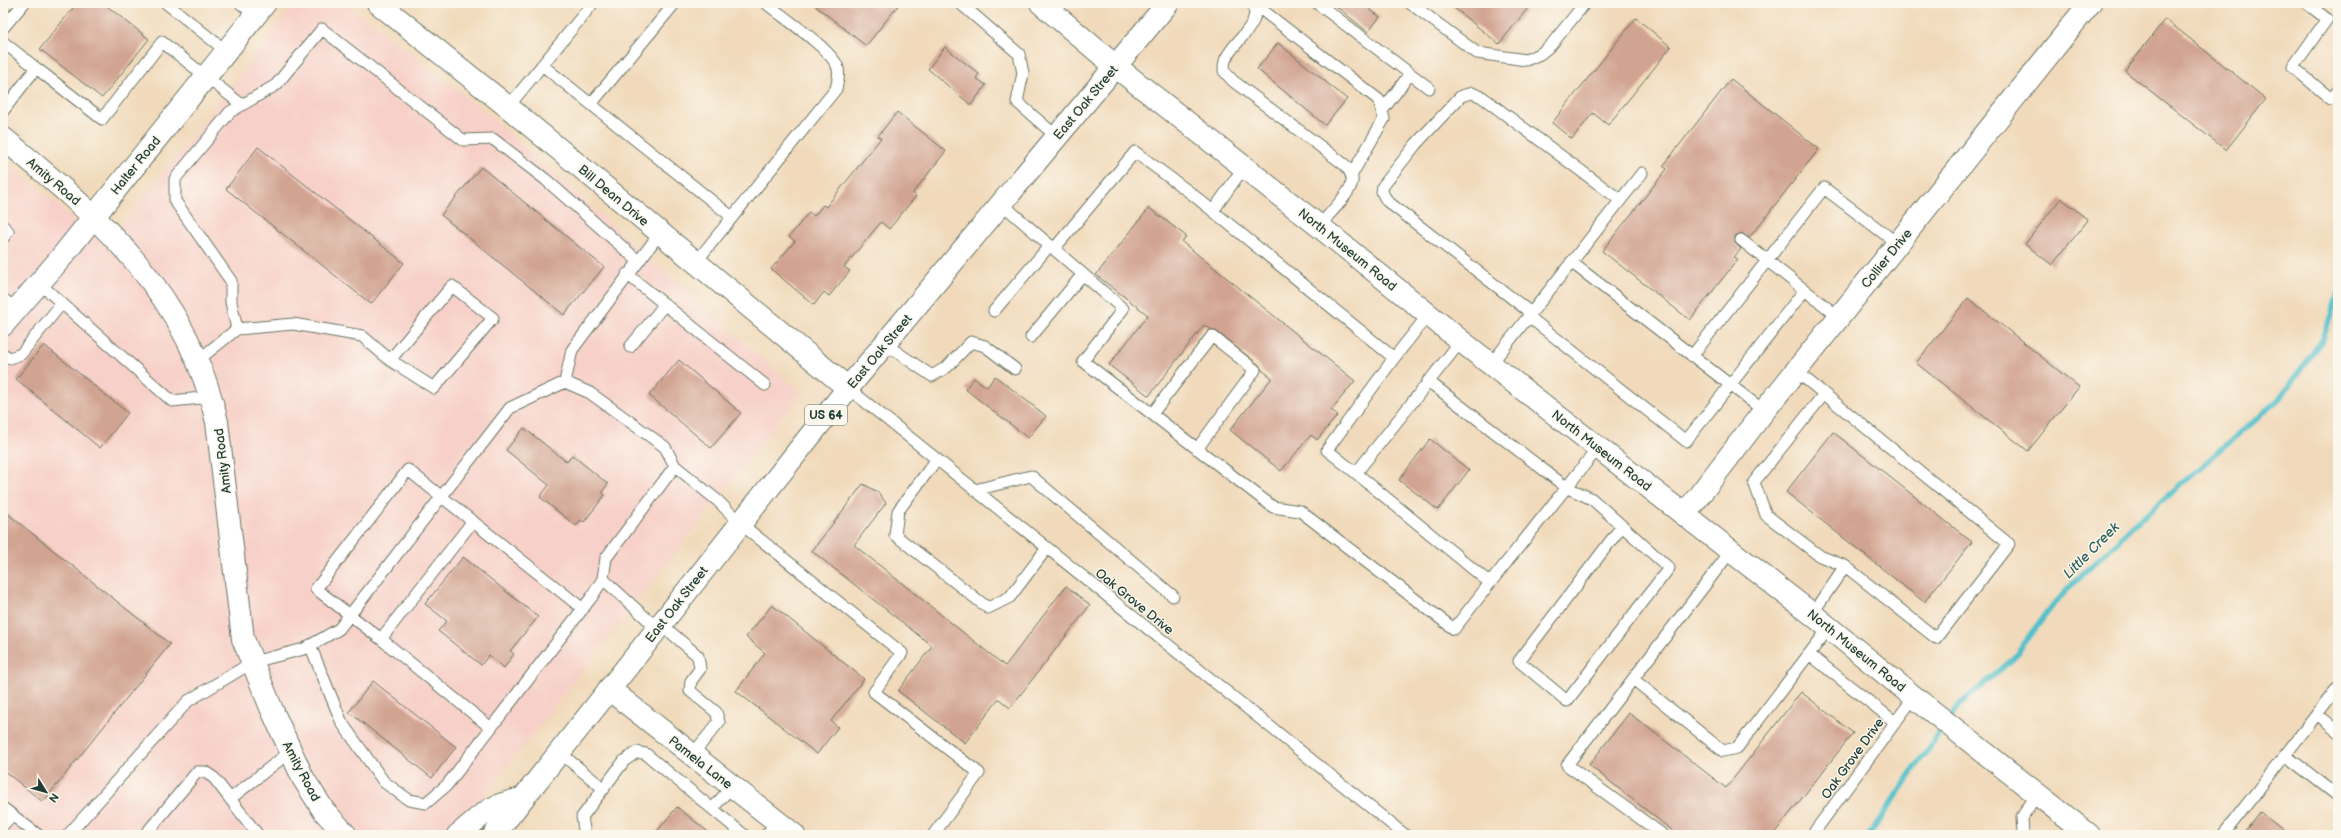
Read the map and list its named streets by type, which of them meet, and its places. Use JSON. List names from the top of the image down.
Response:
{
  "streets": {
    "main road": [
      "East Oak Street",
      "Halter Road",
      "Amity Road",
      "Bill Dean Drive",
      "North Museum Road",
      "Collier Drive",
      "US 64",
      "Pamela Lane"
    ],
    "lane": ["Oak Grove Drive"]
  },
  "crossings": [
    ["East Oak Street", "Bill Dean Drive"],
    ["East Oak Street", "North Museum Road"],
    ["East Oak Street", "Oak Grove Drive"],
    ["East Oak Street", "Pamela Lane"],
    ["Halter Road", "Amity Road"],
    ["Bill Dean Drive", "Oak Grove Drive"],
    ["North Museum Road", "Collier Drive"],
    ["North Museum Road", "Oak Grove Drive"]
  ],
  "water": ["Little Creek"],
  "north": "bottom right"
}
